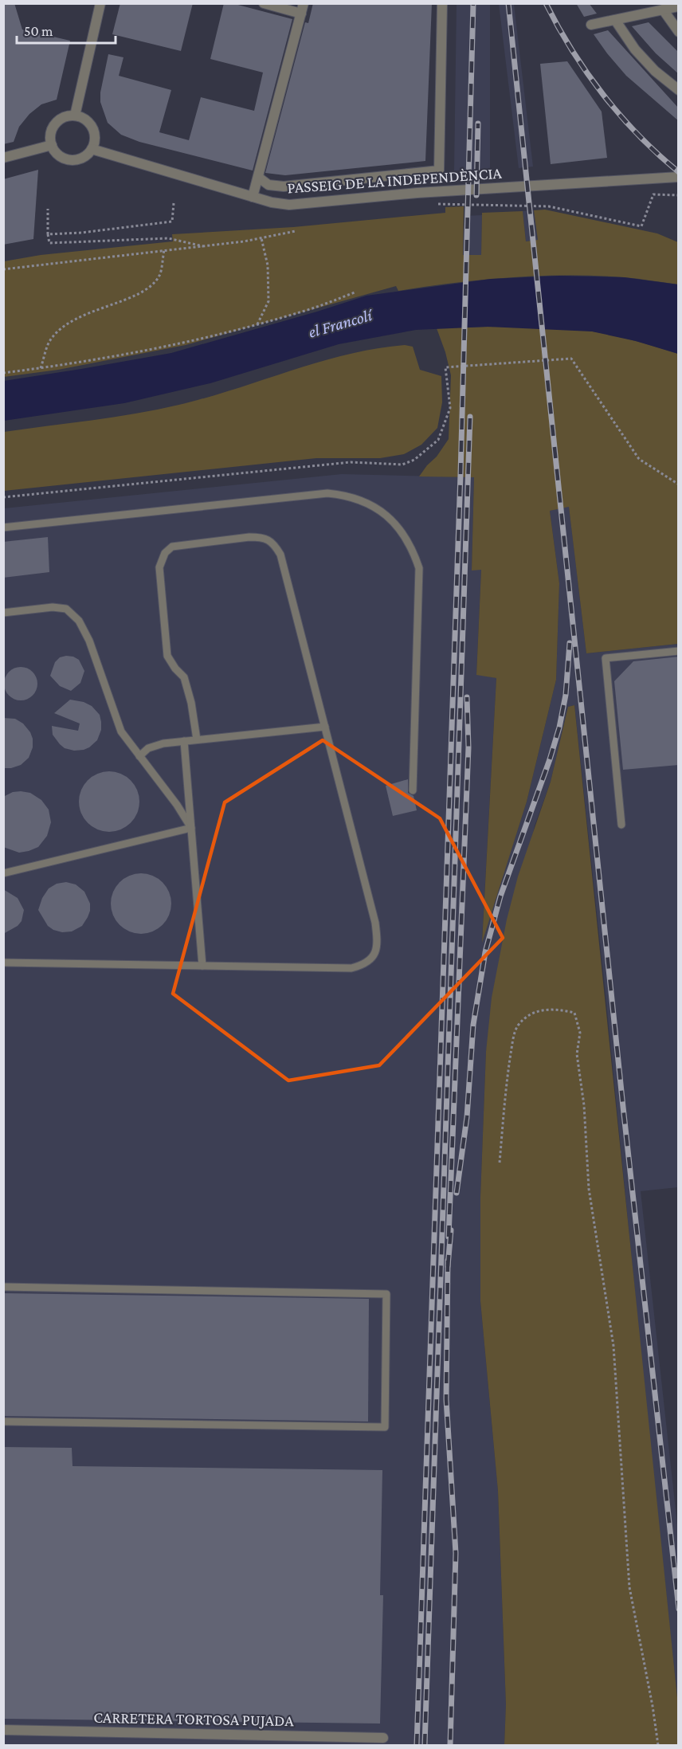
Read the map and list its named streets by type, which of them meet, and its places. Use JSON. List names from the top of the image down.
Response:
{
  "streets": {
    "street": ["PASSEIG DE LA INDEPENDÈNCIA", "CARRETERA TORTOSA PUJADA"]
  },
  "water": ["el Francolí"],
  "scale_bar": "50 m"
}
